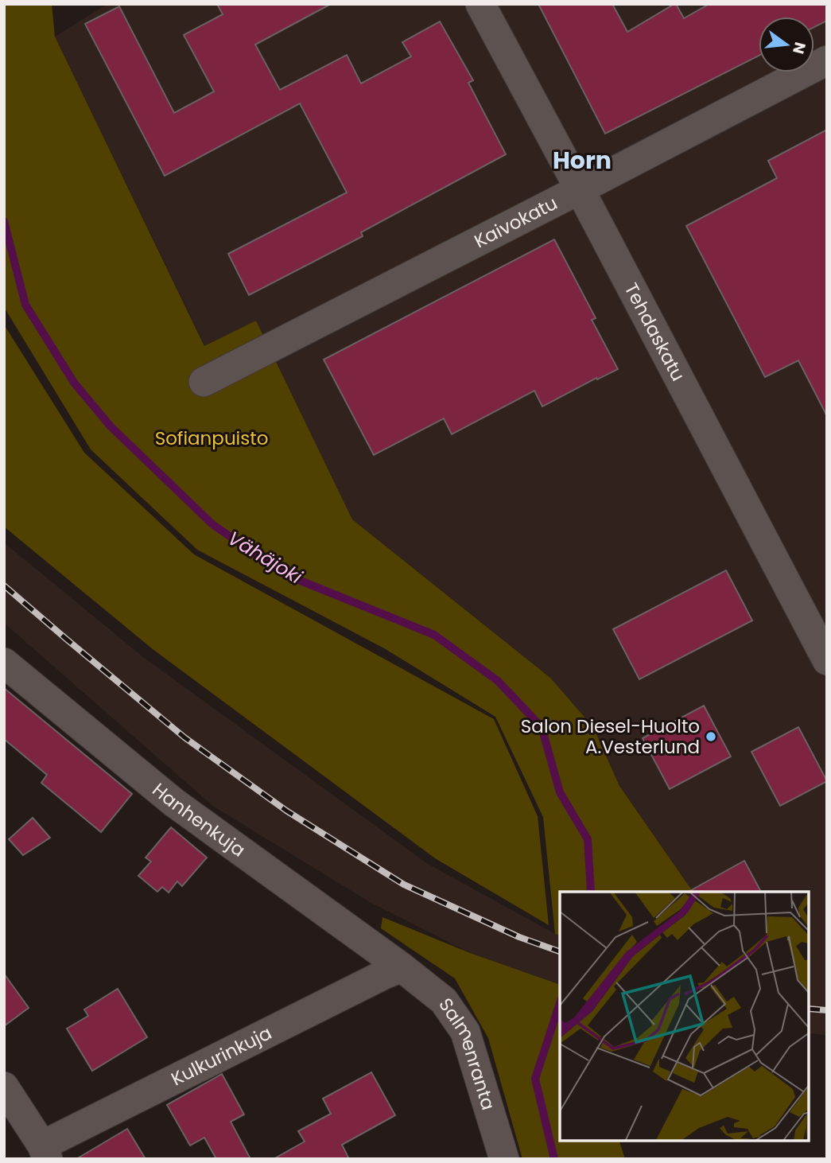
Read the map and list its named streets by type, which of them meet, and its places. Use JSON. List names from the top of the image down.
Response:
{
  "streets": {
    "street": [
      "Kaivokatu",
      "Tehdaskatu",
      "Hanhenkuja",
      "Kulkurinkuja",
      "Salmenranta"
    ]
  },
  "crossings": [
    ["Kaivokatu", "Tehdaskatu"],
    ["Hanhenkuja", "Kulkurinkuja"],
    ["Hanhenkuja", "Salmenranta"],
    ["Kulkurinkuja", "Salmenranta"]
  ],
  "districts": ["Horn"],
  "water": ["Vähäjoki"],
  "parks": ["Sofianpuisto"],
  "places": ["Salon Diesel-Huolto A.Vesterlund"],
  "north": "right"
}
